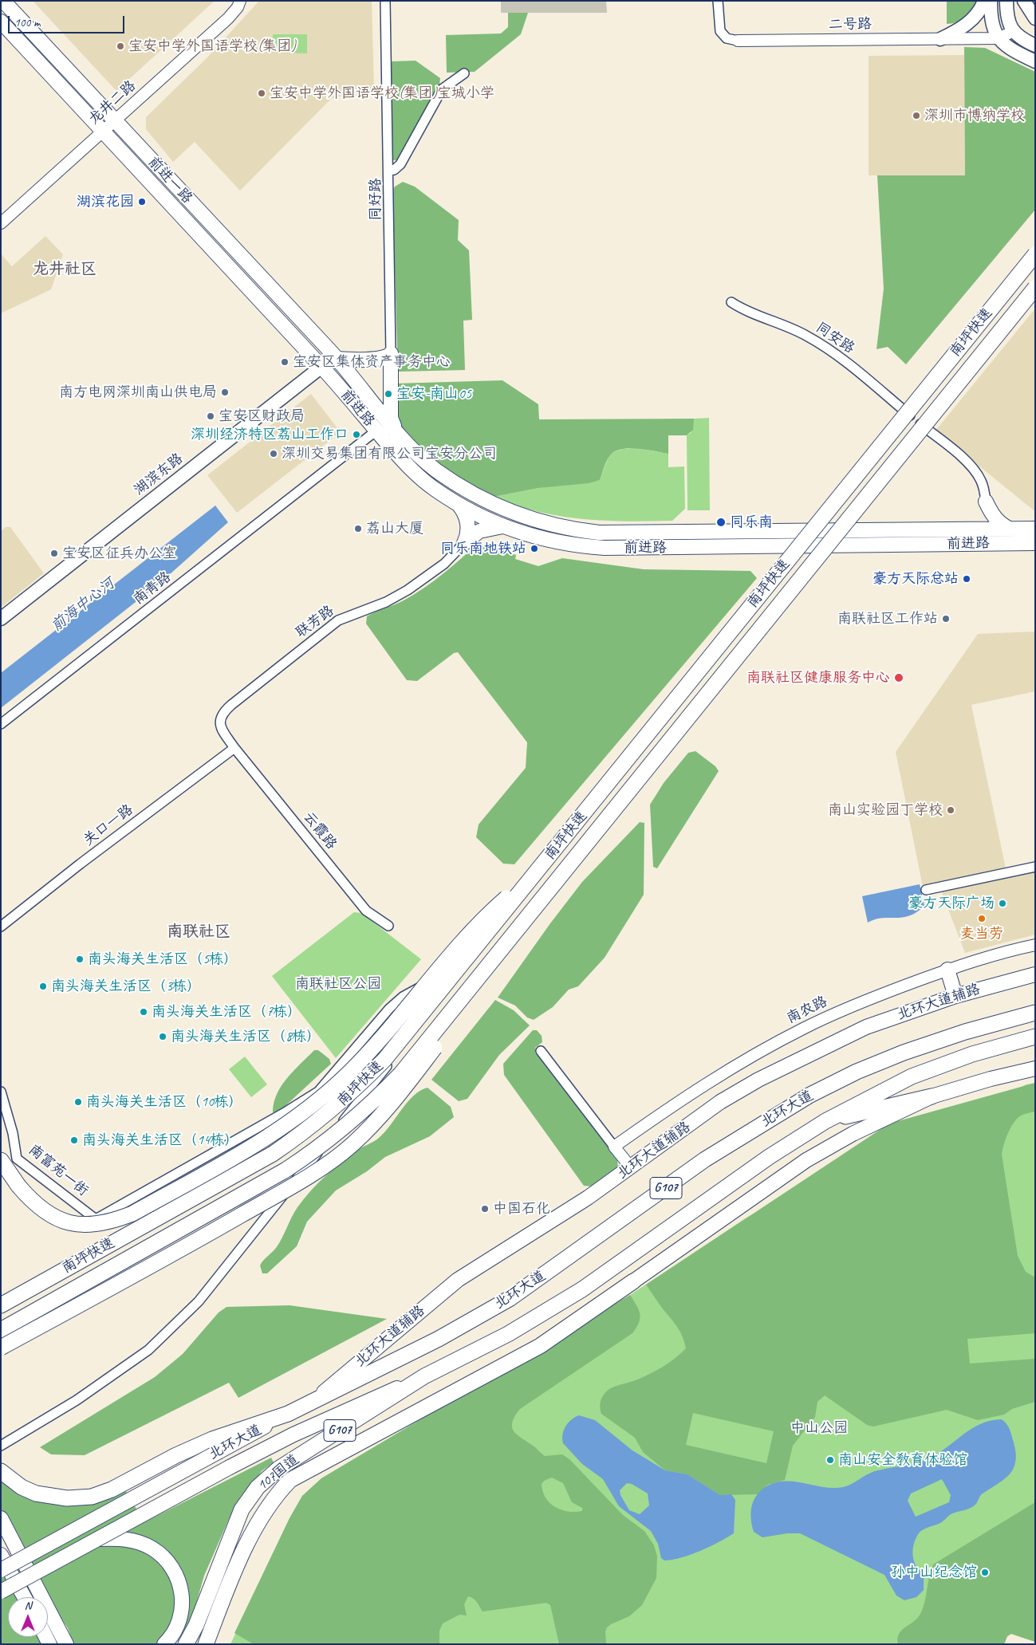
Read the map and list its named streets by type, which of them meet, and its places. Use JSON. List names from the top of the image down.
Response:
{
  "streets": {
    "highway": [
      "南坪快速",
      "北环大道",
      "G107",
      "107国道"
    ],
    "main road": [
      "前进一路",
      "前进路",
      "湖滨东路",
      "北环大道辅路"
    ],
    "street": [
      "二号路",
      "龙井二路",
      "同好路",
      "同安路",
      "南青路",
      "联芳路",
      "关口一路",
      "云霞路",
      "南农路",
      "南富苑一街"
    ]
  },
  "crossings": [
    ["龙井二路", "前进一路"],
    ["前进一路", "前进路"],
    ["前进一路", "湖滨东路"],
    ["前进路", "湖滨东路"],
    ["前进路", "南青路"],
    ["联芳路", "关口一路"],
    ["联芳路", "云霞路"],
    ["关口一路", "云霞路"],
    ["北环大道辅路", "北环大道"],
    ["北环大道", "G107"],
    ["北环大道", "107国道"]
  ],
  "districts": ["龙井社区", "南联社区"],
  "water": ["前海中心河"],
  "parks": ["南联社区公园", "中山公园"],
  "places": [
    "宝安中学外国语学校(集团)",
    "宝安中学外国语学校(集团)宝城小学",
    "深圳市博纳学校",
    "湖滨花园",
    "宝安区集体资产事务中心",
    "南方电网深圳南山供电局",
    "宝安-南山05",
    "宝安区财政局",
    "深圳经济特区荔山工作口",
    "深圳交易集团有限公司宝安分公司",
    "同乐南",
    "荔山大厦",
    "同乐南地铁站",
    "宝安区征兵办公室",
    "豪方天际总站",
    "南联社区工作站",
    "南联社区健康服务中心",
    "南山实验园丁学校",
    "豪方天际广场",
    "麦当劳",
    "南头海关生活区（5栋）",
    "南头海关生活区（3栋）",
    "南头海关生活区（7栋）",
    "南头海关生活区（8栋）",
    "南头海关生活区（10栋）",
    "南头海关生活区（14栋）",
    "中国石化",
    "南山安全教育体验馆",
    "孙中山纪念馆"
  ],
  "scale_bar": "100 m",
  "north": "top"
}
